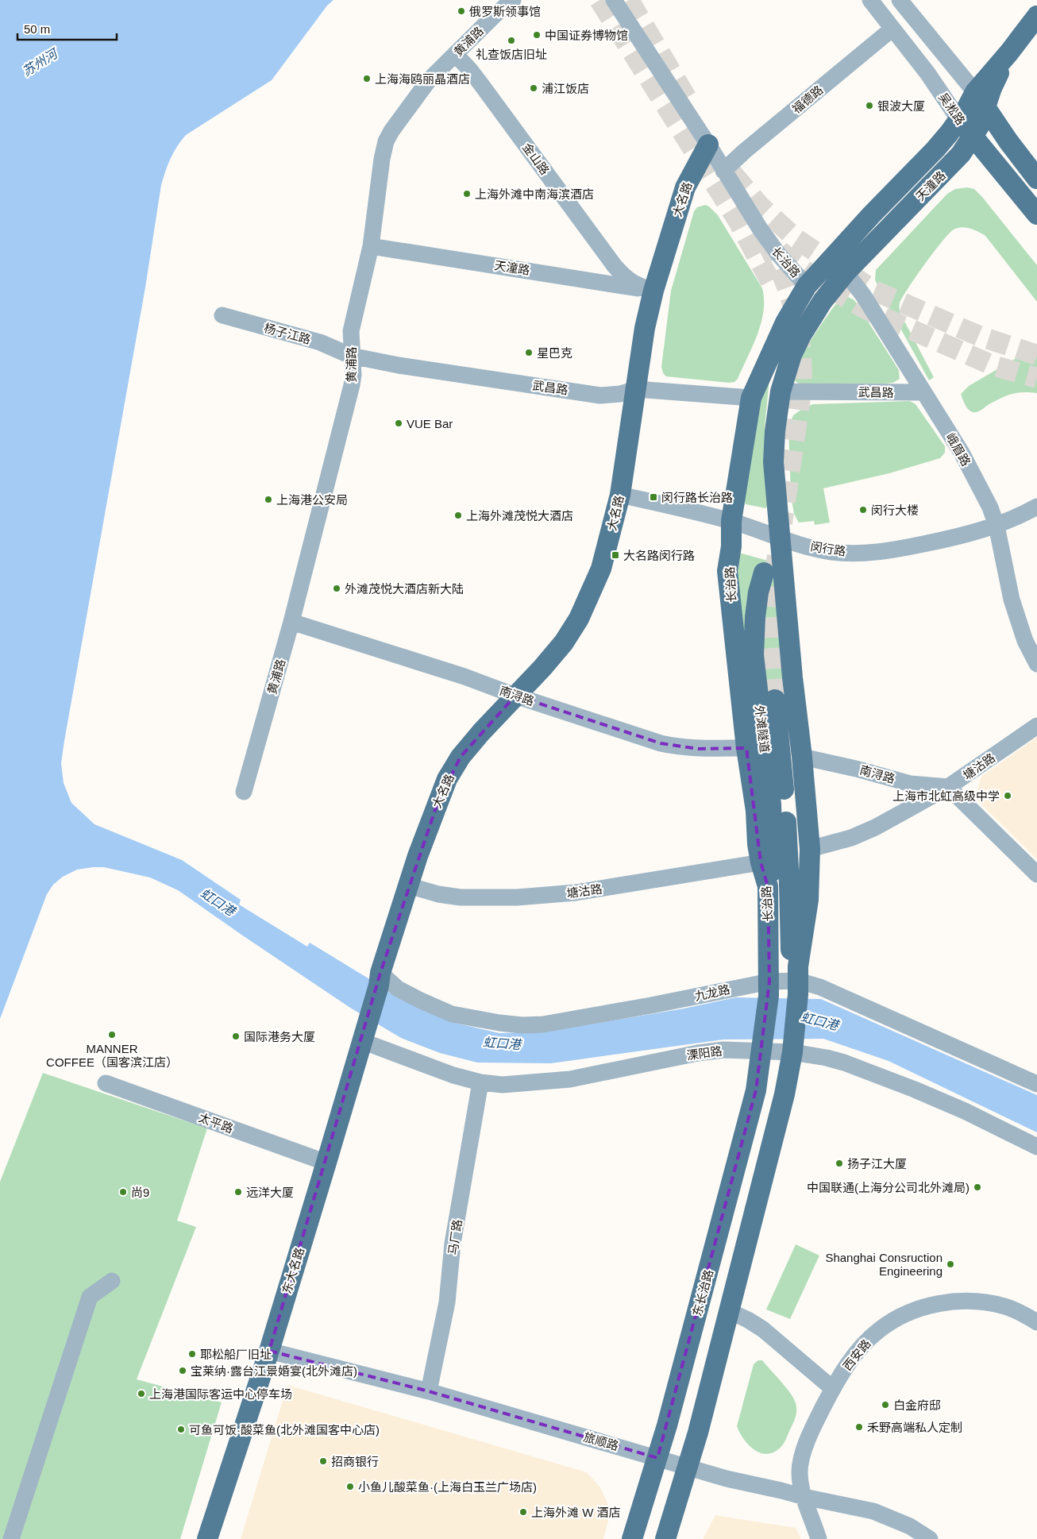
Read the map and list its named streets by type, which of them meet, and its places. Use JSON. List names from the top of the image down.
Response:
{
  "streets": {
    "main road": [
      "吴淞路",
      "天潼路",
      "大名路",
      "长治路",
      "外滩隧道",
      "东大名路",
      "东长治路"
    ],
    "street": [
      "黄浦路",
      "福德路",
      "金山路",
      "杨子江路",
      "武昌路",
      "峨眉路",
      "闵行路",
      "南浔路",
      "塘沽路",
      "九龙路",
      "溧阳路",
      "太平路",
      "马厂路",
      "西安路",
      "旅顺路"
    ]
  },
  "crossings": [
    ["黄浦路", "金山路"],
    ["黄浦路", "天潼路"],
    ["黄浦路", "杨子江路"],
    ["黄浦路", "武昌路"],
    ["黄浦路", "南浔路"],
    ["福德路", "吴淞路"],
    ["福德路", "长治路"],
    ["吴淞路", "天潼路"],
    ["金山路", "天潼路"],
    ["金山路", "大名路"],
    ["天潼路", "大名路"],
    ["天潼路", "长治路"],
    ["天潼路", "峨眉路"],
    ["大名路", "长治路"],
    ["大名路", "武昌路"],
    ["大名路", "闵行路"],
    ["大名路", "南浔路"],
    ["大名路", "塘沽路"],
    ["大名路", "九龙路"],
    ["大名路", "东大名路"],
    ["长治路", "武昌路"],
    ["长治路", "闵行路"],
    ["长治路", "南浔路"],
    ["长治路", "外滩隧道"],
    ["长治路", "塘沽路"],
    ["长治路", "九龙路"],
    ["长治路", "溧阳路"],
    ["长治路", "东长治路"],
    ["杨子江路", "武昌路"],
    ["武昌路", "峨眉路"],
    ["峨眉路", "闵行路"],
    ["南浔路", "塘沽路"],
    ["外滩隧道", "九龙路"],
    ["九龙路", "东大名路"],
    ["溧阳路", "马厂路"],
    ["溧阳路", "东大名路"],
    ["溧阳路", "东长治路"],
    ["太平路", "东大名路"],
    ["马厂路", "旅顺路"],
    ["东大名路", "旅顺路"],
    ["东长治路", "旅顺路"],
    ["西安路", "旅顺路"]
  ],
  "water": ["苏州河", "虹口港"],
  "places": {
    "other": [
      "俄罗斯领事馆",
      "中国证券博物馆",
      "礼查饭店旧址",
      "上海海鸥丽晶酒店",
      "浦江饭店",
      "银波大厦",
      "上海外滩中南海滨酒店",
      "星巴克",
      "VUE Bar",
      "上海港公安局",
      "闵行大楼",
      "上海外滩茂悦大酒店",
      "外滩茂悦大酒店新大陆",
      "上海市北虹高级中学",
      "MANNER COFFEE（国客滨江店）",
      "国际港务大厦",
      "扬子江大厦",
      "中国联通(上海分公司北外滩局)",
      "尚9",
      "远洋大厦",
      "Shanghai Consruction Engineering",
      "耶松船厂旧址",
      "宝莱纳·露台江景婚宴(北外滩店)",
      "上海港国际客运中心停车场",
      "白金府邸",
      "禾野高端私人定制",
      "可鱼可饭·酸菜鱼(北外滩国客中心店)",
      "招商银行",
      "小鱼儿酸菜鱼·(上海白玉兰广场店)",
      "上海外滩 W 酒店"
    ],
    "transit": ["闵行路长治路", "大名路闵行路"]
  },
  "scale_bar": "50 m"
}
